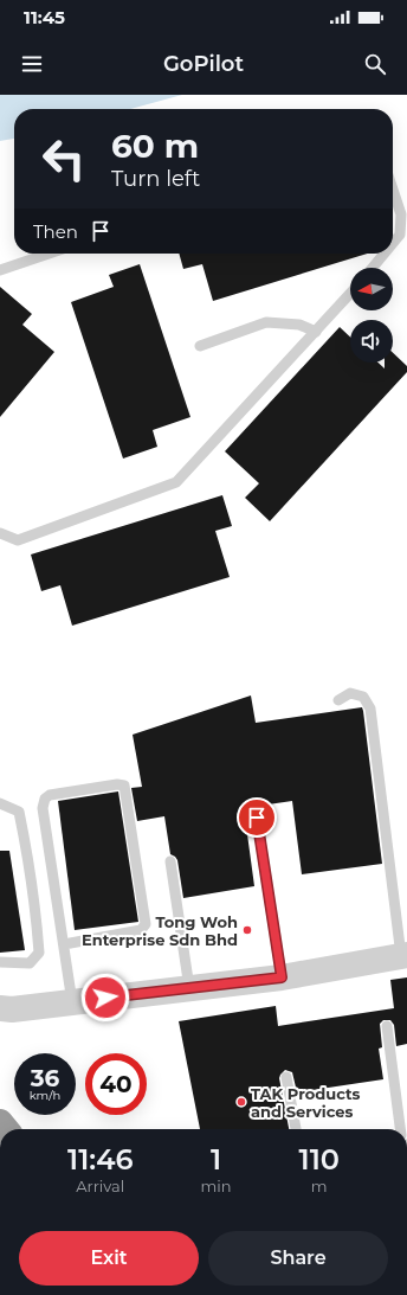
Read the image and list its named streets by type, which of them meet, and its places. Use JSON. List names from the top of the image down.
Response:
{
  "places": ["Tong Woh Enterprise Sdn Bhd", "TAK Products and Services"],
  "north": "left",
  "page": {
    "status": "11:45",
    "header": "GoPilot",
    "turn": ["60 m", "Turn left"],
    "then": "Then",
    "speed": "36 km/h",
    "limit": "40",
    "eta": [
      "11:46",
      "Arrival",
      "1",
      "min",
      "110",
      "m"
    ],
    "buttons": ["Exit", "Share"]
  }
}
